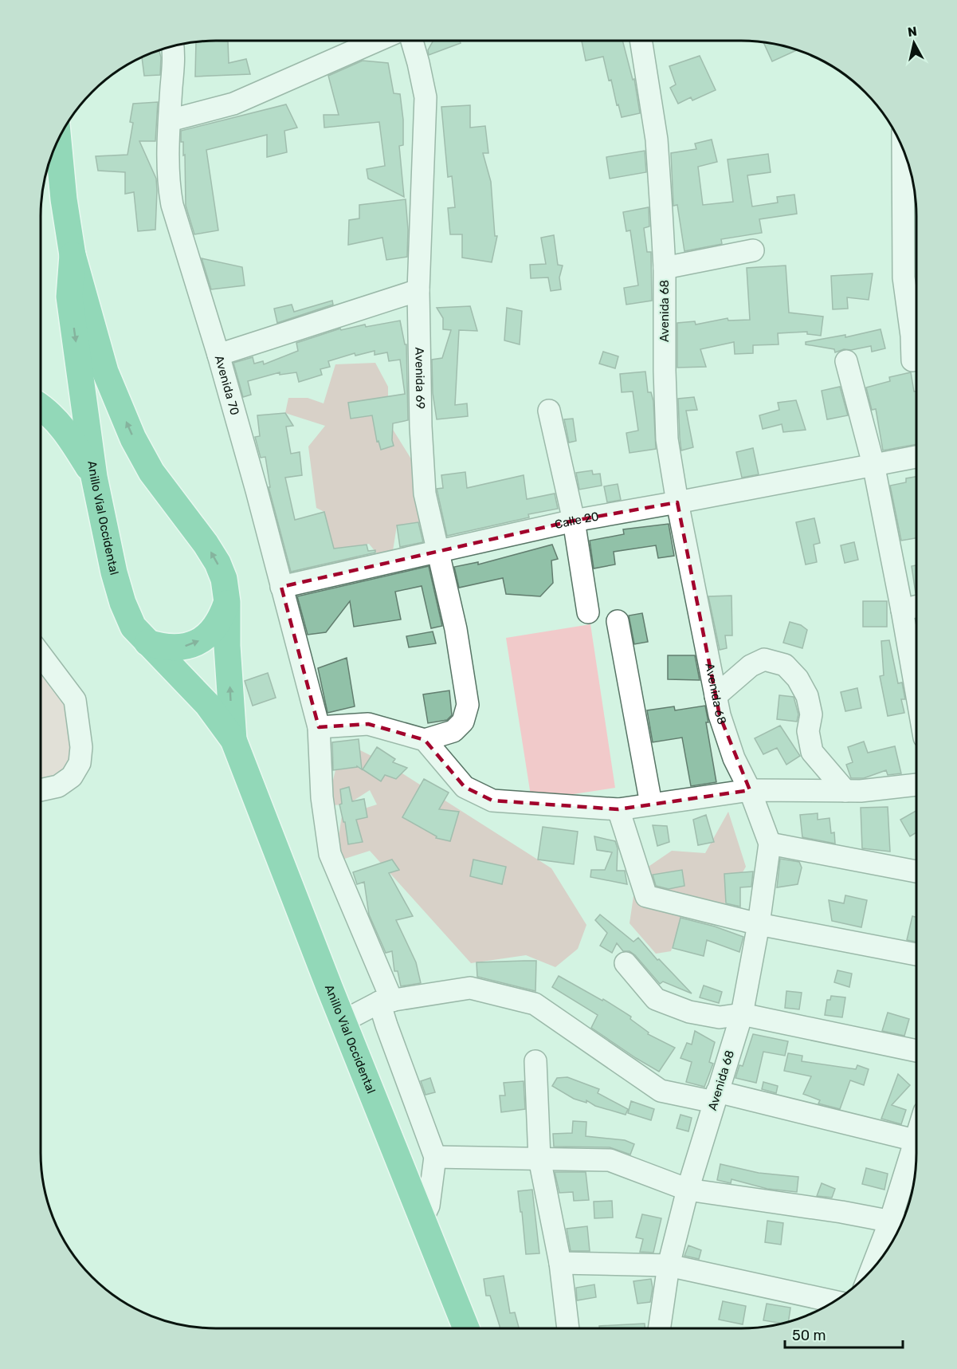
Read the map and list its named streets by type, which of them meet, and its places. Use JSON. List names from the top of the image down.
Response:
{
  "streets": {
    "highway": ["Anillo Vial Occidental"],
    "street": [
      "Avenida 68",
      "Avenida 69",
      "Avenida 70",
      "Calle 20"
    ]
  },
  "crossings": [
    ["Avenida 68", "Calle 20"],
    ["Avenida 69", "Calle 20"],
    ["Avenida 70", "Calle 20"]
  ],
  "scale_bar": "50 m",
  "north": "top"
}
